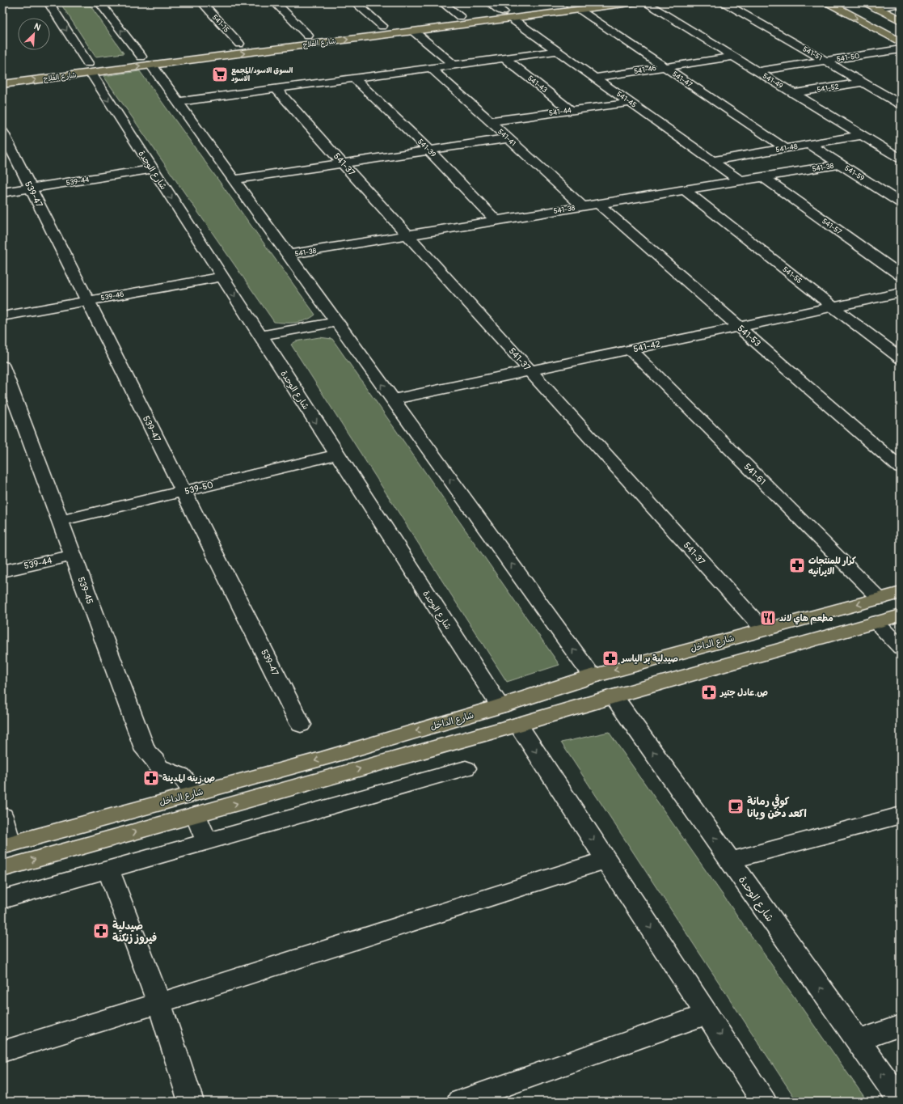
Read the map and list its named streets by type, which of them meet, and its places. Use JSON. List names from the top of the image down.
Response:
{
  "streets": {
    "main road": ["شارع الفلاح", "شارع الداخل"],
    "street": [
      "541-15",
      "541-51",
      "541-50",
      "541-46",
      "541-47",
      "541-49",
      "541-43",
      "541-52",
      "541-45",
      "541-44",
      "541-41",
      "541-39",
      "541-48",
      "541-37",
      "541-38",
      "شارع الوحدة",
      "541-59",
      "539-44",
      "539-47",
      "541-57",
      "541-55",
      "539-46",
      "541-53",
      "541-42",
      "541-61",
      "539-50",
      "539-45"
    ]
  },
  "crossings": [
    ["541-15", "شارع الفلاح"],
    ["شارع الفلاح", "541-47"],
    ["شارع الفلاح", "541-45"],
    ["شارع الفلاح", "شارع الوحدة"],
    ["541-51", "541-50"],
    ["541-51", "541-52"],
    ["541-50", "541-49"],
    ["541-46", "541-47"],
    ["541-46", "541-49"],
    ["541-46", "541-45"],
    ["541-47", "541-48"],
    ["541-49", "541-52"],
    ["541-49", "541-48"],
    ["541-43", "541-44"],
    ["541-45", "541-44"],
    ["541-45", "541-48"],
    ["541-45", "541-38"],
    ["541-44", "541-41"],
    ["541-41", "541-38"],
    ["541-39", "541-38"],
    ["541-48", "541-59"],
    ["541-37", "541-38"],
    ["541-37", "541-42"],
    ["541-37", "شارع الداخل"],
    ["541-38", "541-59"],
    ["541-38", "541-57"],
    ["541-38", "541-55"],
    ["541-38", "541-53"],
    ["شارع الوحدة", "539-44"],
    ["شارع الوحدة", "539-46"],
    ["شارع الوحدة", "539-50"],
    ["شارع الوحدة", "شارع الداخل"],
    ["539-44", "539-47"],
    ["539-44", "539-45"],
    ["539-47", "539-46"],
    ["539-47", "539-50"],
    ["541-55", "541-42"],
    ["541-53", "541-42"],
    ["541-42", "541-61"],
    ["541-61", "شارع الداخل"],
    ["539-50", "539-45"],
    ["539-45", "شارع الداخل"]
  ],
  "places": {
    "supermarket": ["السوق الاسود/المجمع الاسود"],
    "pharmacy": [
      "كرار للمنتجات الايرانيه",
      "صيدلية بر الياسر",
      "ص.عادل جثير",
      "ص.زينه المدينة",
      "صيدلية فيروز زنكنة"
    ],
    "restaurant": ["مطعم هاي لاند"],
    "cafe": ["كوفي رمانة اكعد دخن ويانا"]
  },
  "north": "top right"
}
